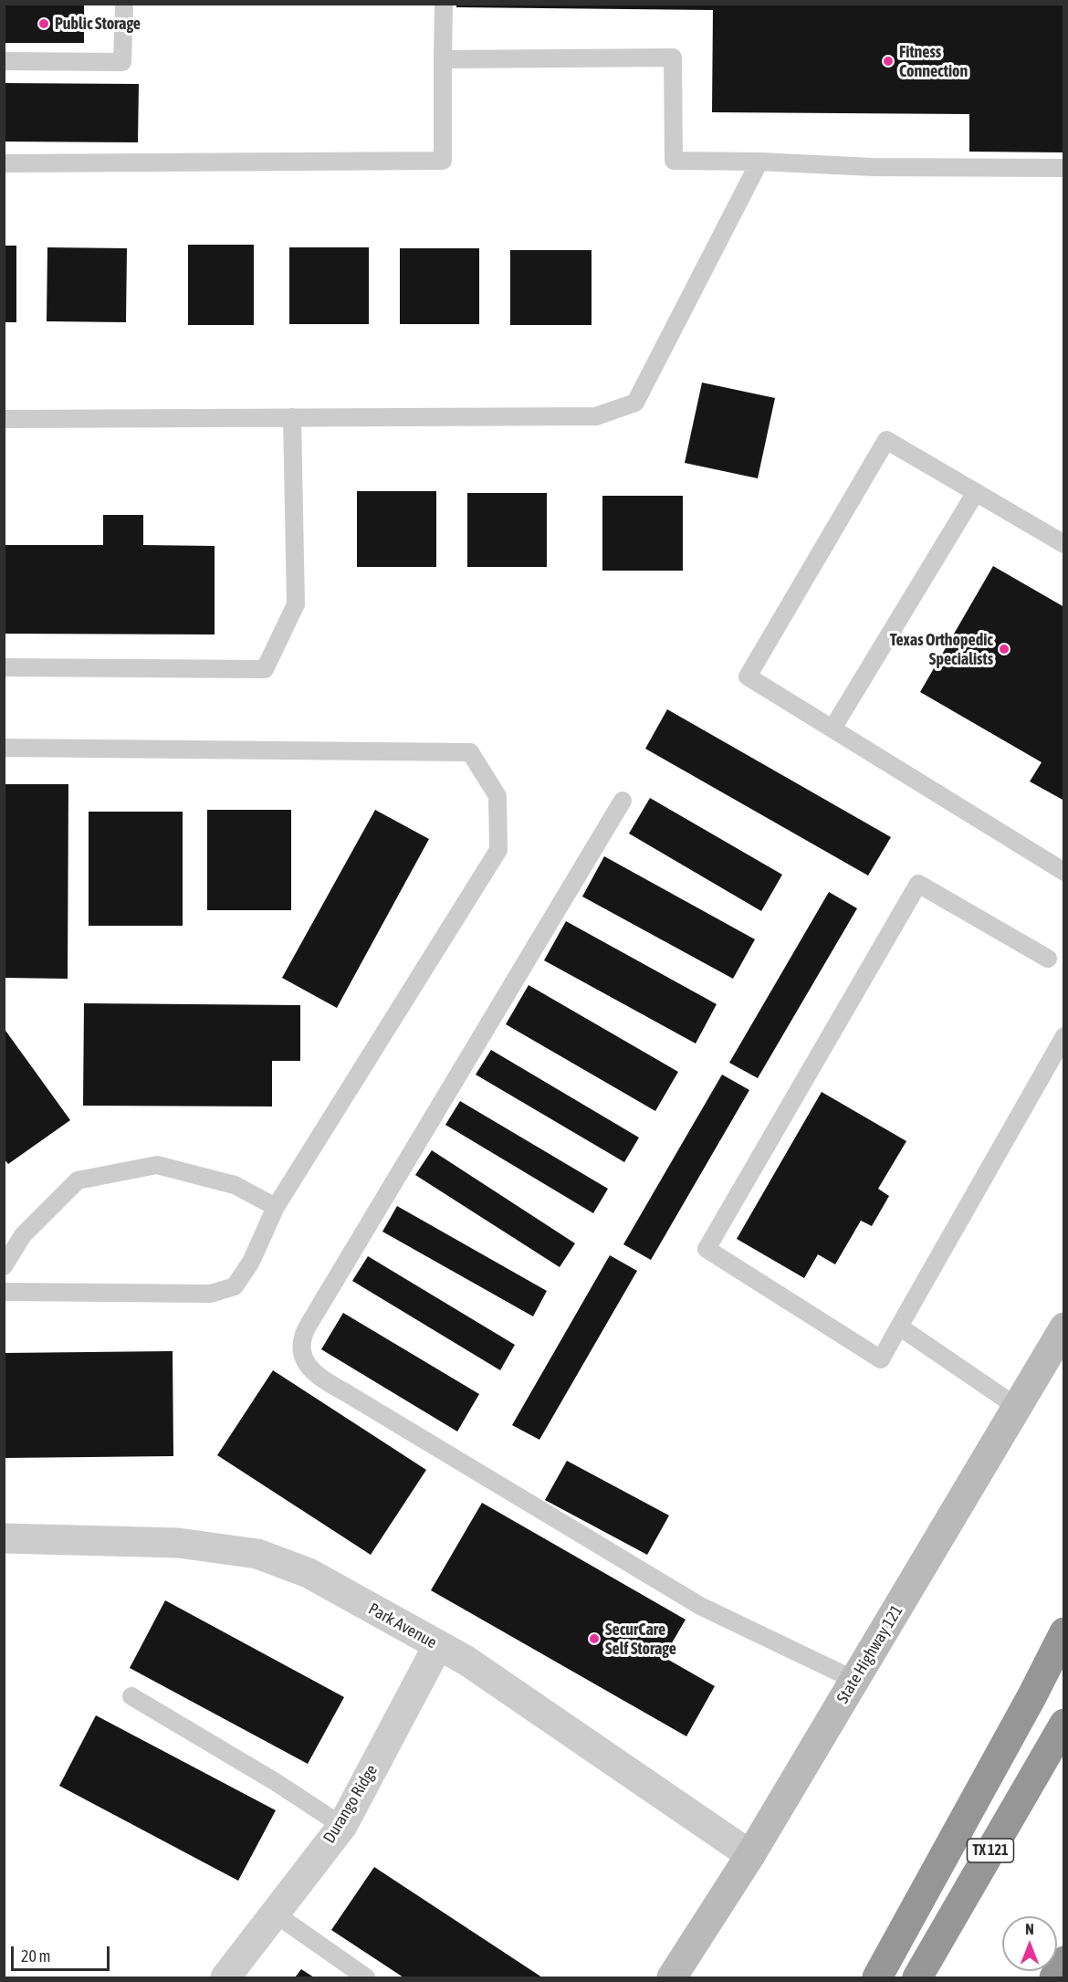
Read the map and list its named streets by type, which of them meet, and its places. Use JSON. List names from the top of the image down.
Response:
{
  "streets": {
    "highway": ["TX 121"],
    "main road": ["State Highway 121"],
    "street": ["Park Avenue", "Durango Ridge"]
  },
  "crossings": [
    ["Park Avenue", "State Highway 121"],
    ["Park Avenue", "Durango Ridge"]
  ],
  "places": [
    "Public Storage",
    "Fitness Connection",
    "Texas Orthopedic Specialists",
    "SecurCare Self Storage"
  ],
  "scale_bar": "20 m",
  "north": "top"
}
